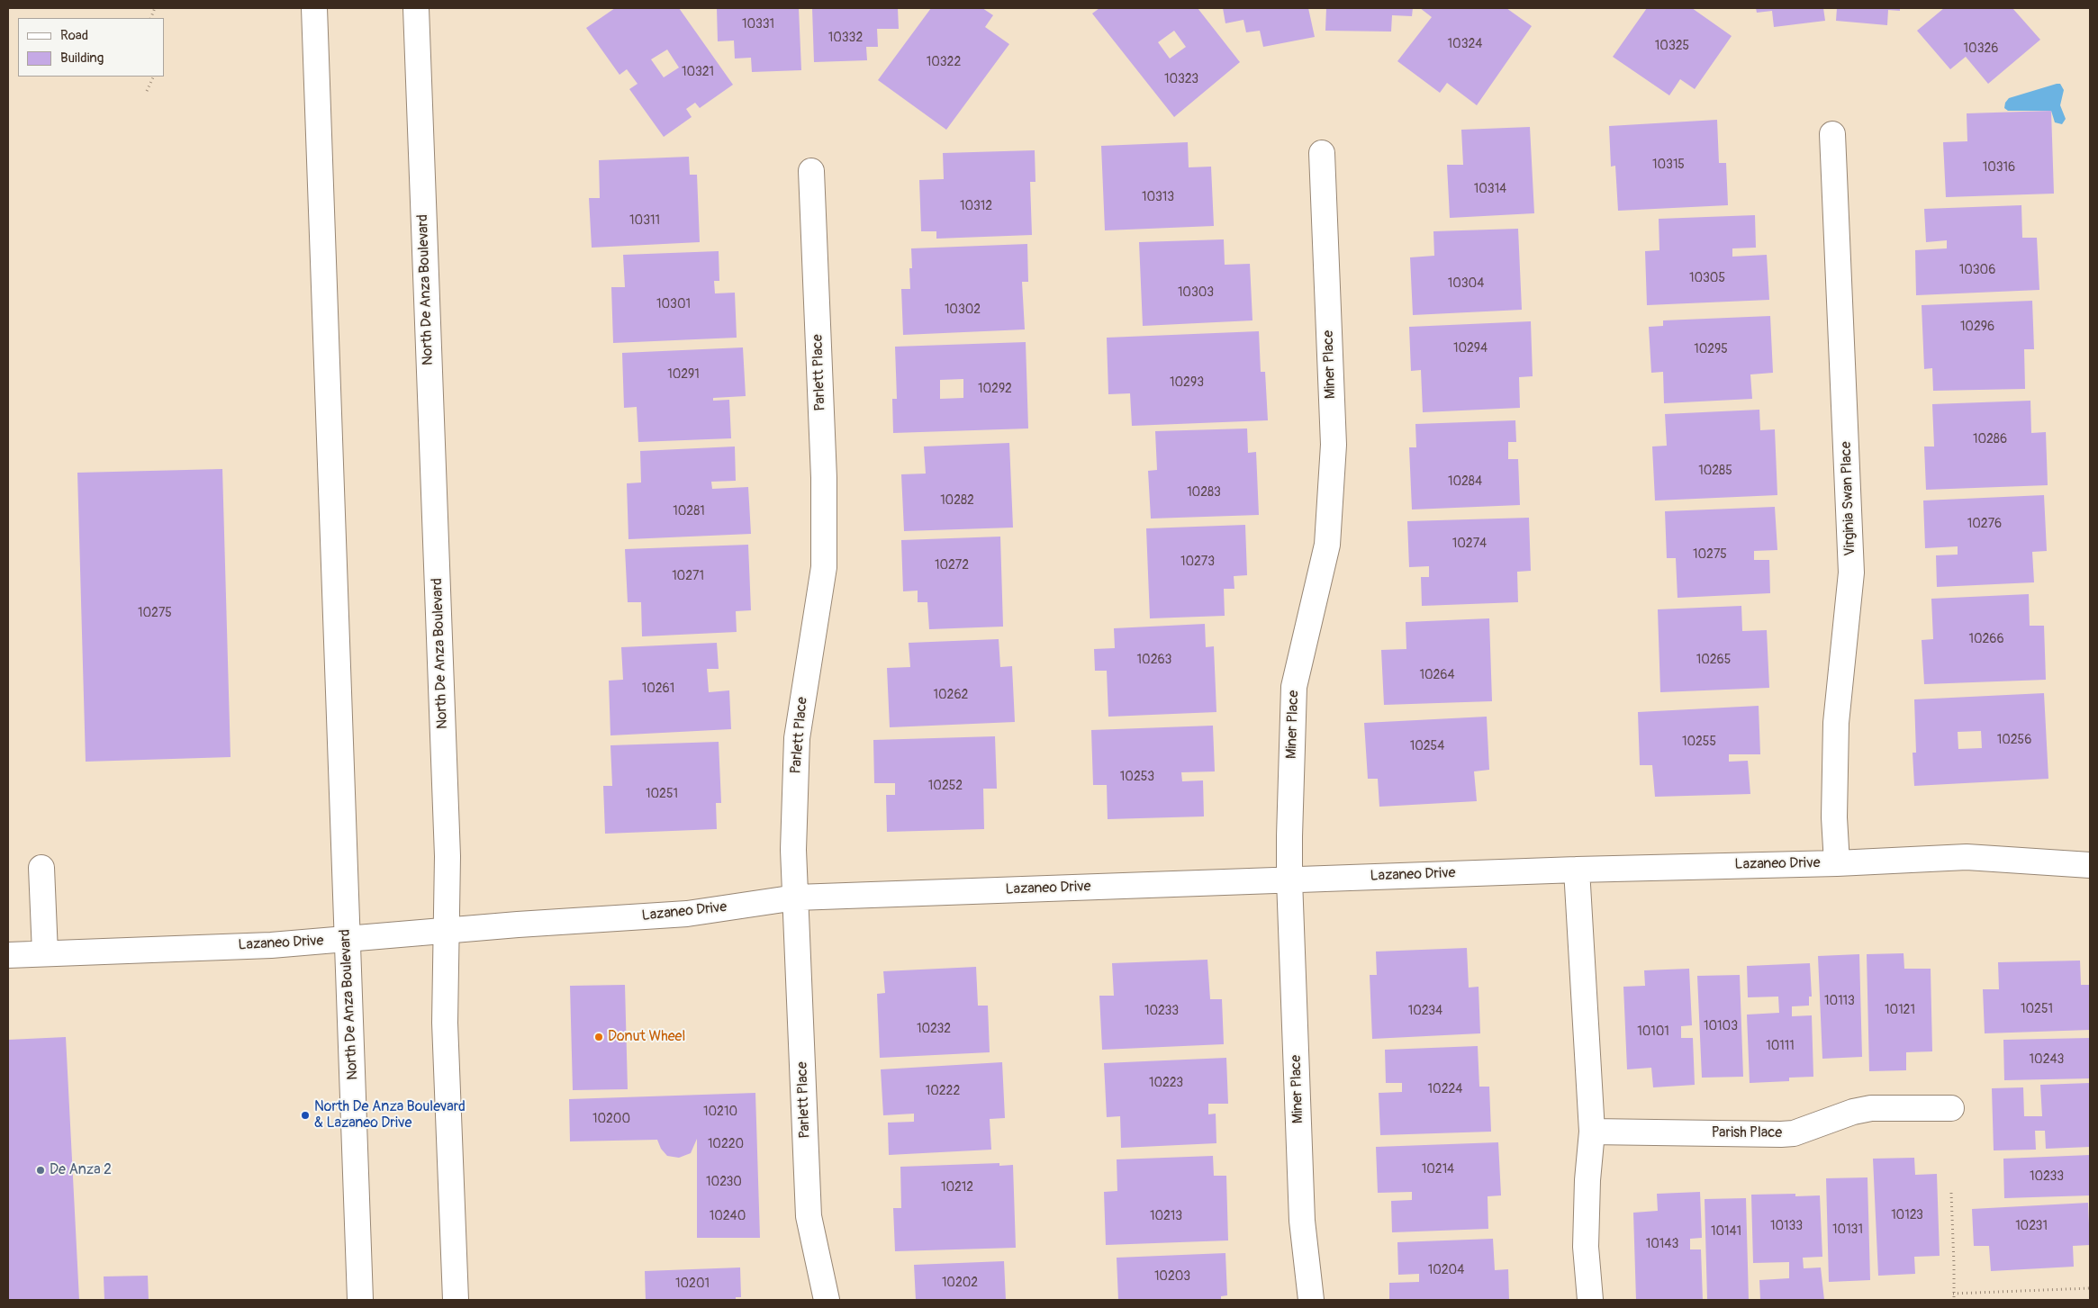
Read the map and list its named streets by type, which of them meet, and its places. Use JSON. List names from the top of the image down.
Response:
{
  "streets": {
    "street": [
      "North De Anza Boulevard",
      "Miner Place",
      "Parlett Place",
      "Virginia Swan Place",
      "Lazaneo Drive",
      "Parish Place"
    ]
  },
  "crossings": [
    ["North De Anza Boulevard", "Lazaneo Drive"],
    ["Miner Place", "Lazaneo Drive"],
    ["Parlett Place", "Lazaneo Drive"],
    ["Virginia Swan Place", "Lazaneo Drive"]
  ],
  "places": ["Donut Wheel", "North De Anza Boulevard & Lazaneo Drive", "De Anza 2"],
  "house_numbers": [
    "10331",
    "10332",
    "10324",
    "10325",
    "10326",
    "10322",
    "10321",
    "10323",
    "10315",
    "10316",
    "10314",
    "10313",
    "10312",
    "10311",
    "10306",
    "10305",
    "10304",
    "10303",
    "10301",
    "10302",
    "10296",
    "10294",
    "10295",
    "10291",
    "10293",
    "10292",
    "10286",
    "10285",
    "10284",
    "10283",
    "10282",
    "10281",
    "10276",
    "10274",
    "10275",
    "10273",
    "10272",
    "10271",
    "10275",
    "10266",
    "10263",
    "10265",
    "10264",
    "10261",
    "10262",
    "10256",
    "10255",
    "10254",
    "10253",
    "10252",
    "10251",
    "10113",
    "10251",
    "10121",
    "10233",
    "10234",
    "10103",
    "10232",
    "10101",
    "10111",
    "10243",
    "10223",
    "10224",
    "10222",
    "10210",
    "10200",
    "10220",
    "10214",
    "10233",
    "10230",
    "10212",
    "10123",
    "10240",
    "10213",
    "10133",
    "10231",
    "10131",
    "10141",
    "10143",
    "10204",
    "10203",
    "10202",
    "10201"
  ],
  "legend": ["Road", "Building"]
}
